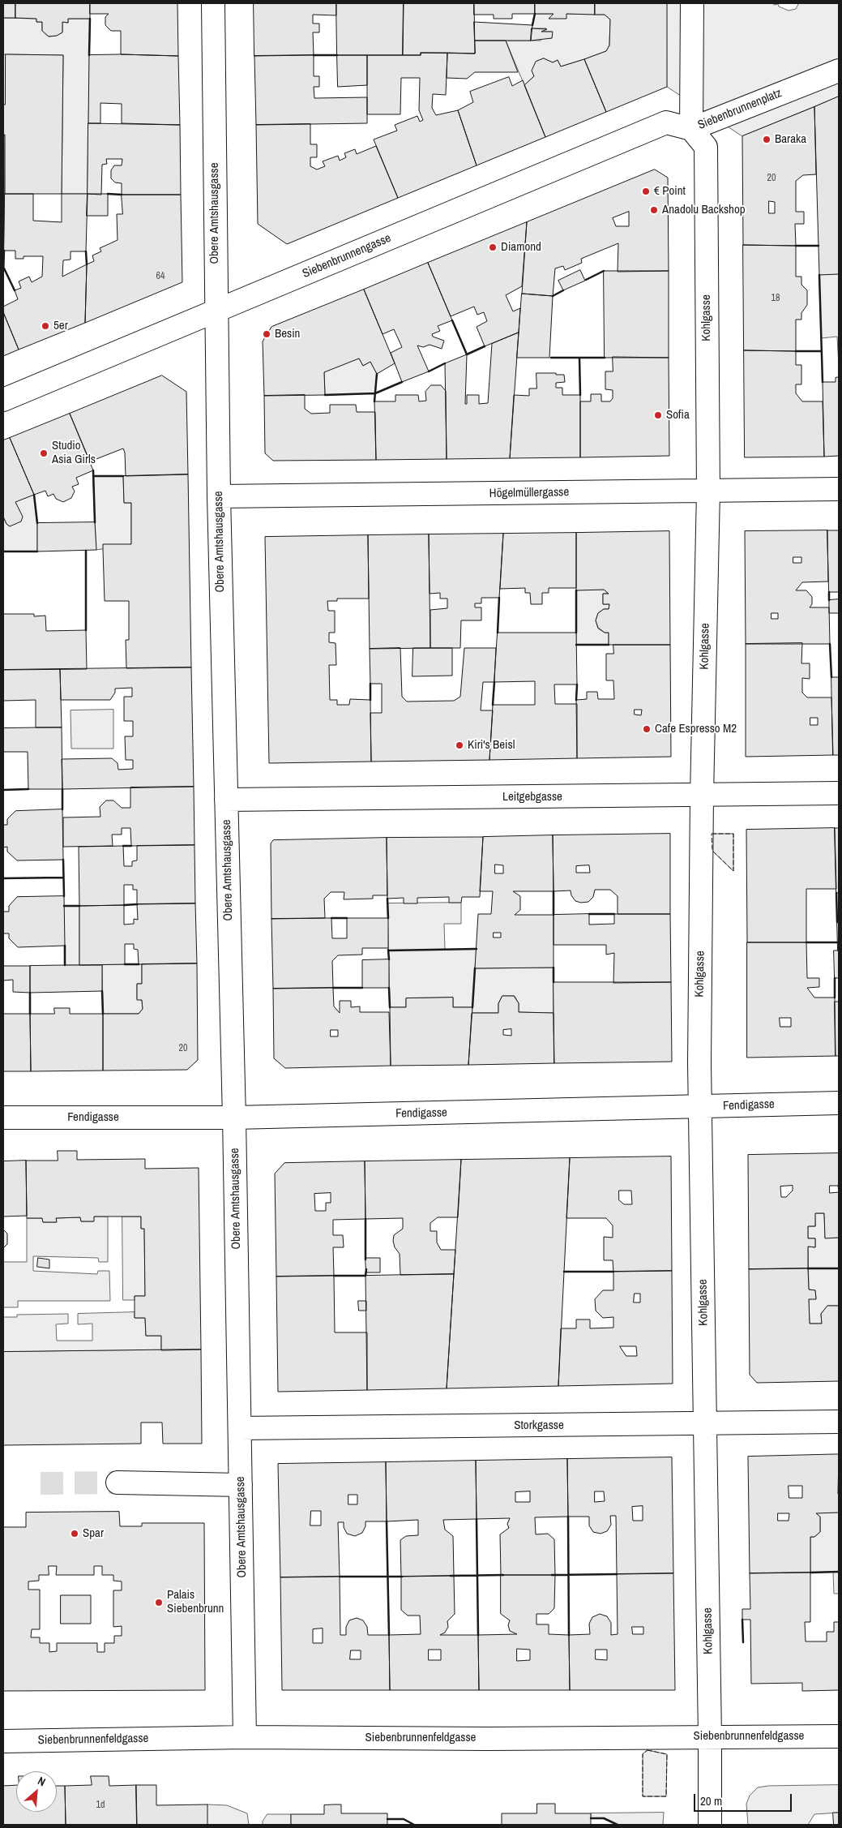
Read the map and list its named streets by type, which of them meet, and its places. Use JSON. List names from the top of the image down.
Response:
{
  "streets": {
    "street": [
      "Siebenbrunnenplatz",
      "Obere Amtshausgasse",
      "Siebenbrunnengasse",
      "Kohlgasse",
      "Högelmüllergasse",
      "Leitgebgasse",
      "Fendigasse",
      "Storkgasse",
      "Siebenbrunnenfeldgasse"
    ]
  },
  "crossings": [
    ["Siebenbrunnenplatz", "Siebenbrunnengasse"],
    ["Siebenbrunnenplatz", "Kohlgasse"],
    ["Obere Amtshausgasse", "Siebenbrunnengasse"],
    ["Obere Amtshausgasse", "Högelmüllergasse"],
    ["Obere Amtshausgasse", "Leitgebgasse"],
    ["Obere Amtshausgasse", "Fendigasse"],
    ["Obere Amtshausgasse", "Storkgasse"],
    ["Obere Amtshausgasse", "Siebenbrunnenfeldgasse"],
    ["Siebenbrunnengasse", "Kohlgasse"],
    ["Kohlgasse", "Högelmüllergasse"],
    ["Kohlgasse", "Leitgebgasse"],
    ["Kohlgasse", "Fendigasse"],
    ["Kohlgasse", "Storkgasse"],
    ["Kohlgasse", "Siebenbrunnenfeldgasse"]
  ],
  "places": [
    "Baraka",
    "€ Point",
    "Anadolu Backshop",
    "Diamond",
    "5er",
    "Besin",
    "Sofia",
    "Studio Asia Girls",
    "Cafe Espresso M2",
    "Kiri's Beisl",
    "Spar",
    "Palais Siebenbrunn"
  ],
  "house_numbers": [
    "20",
    "64",
    "18",
    "20",
    "1d"
  ],
  "scale_bar": "20 m",
  "north": "top right"
}
